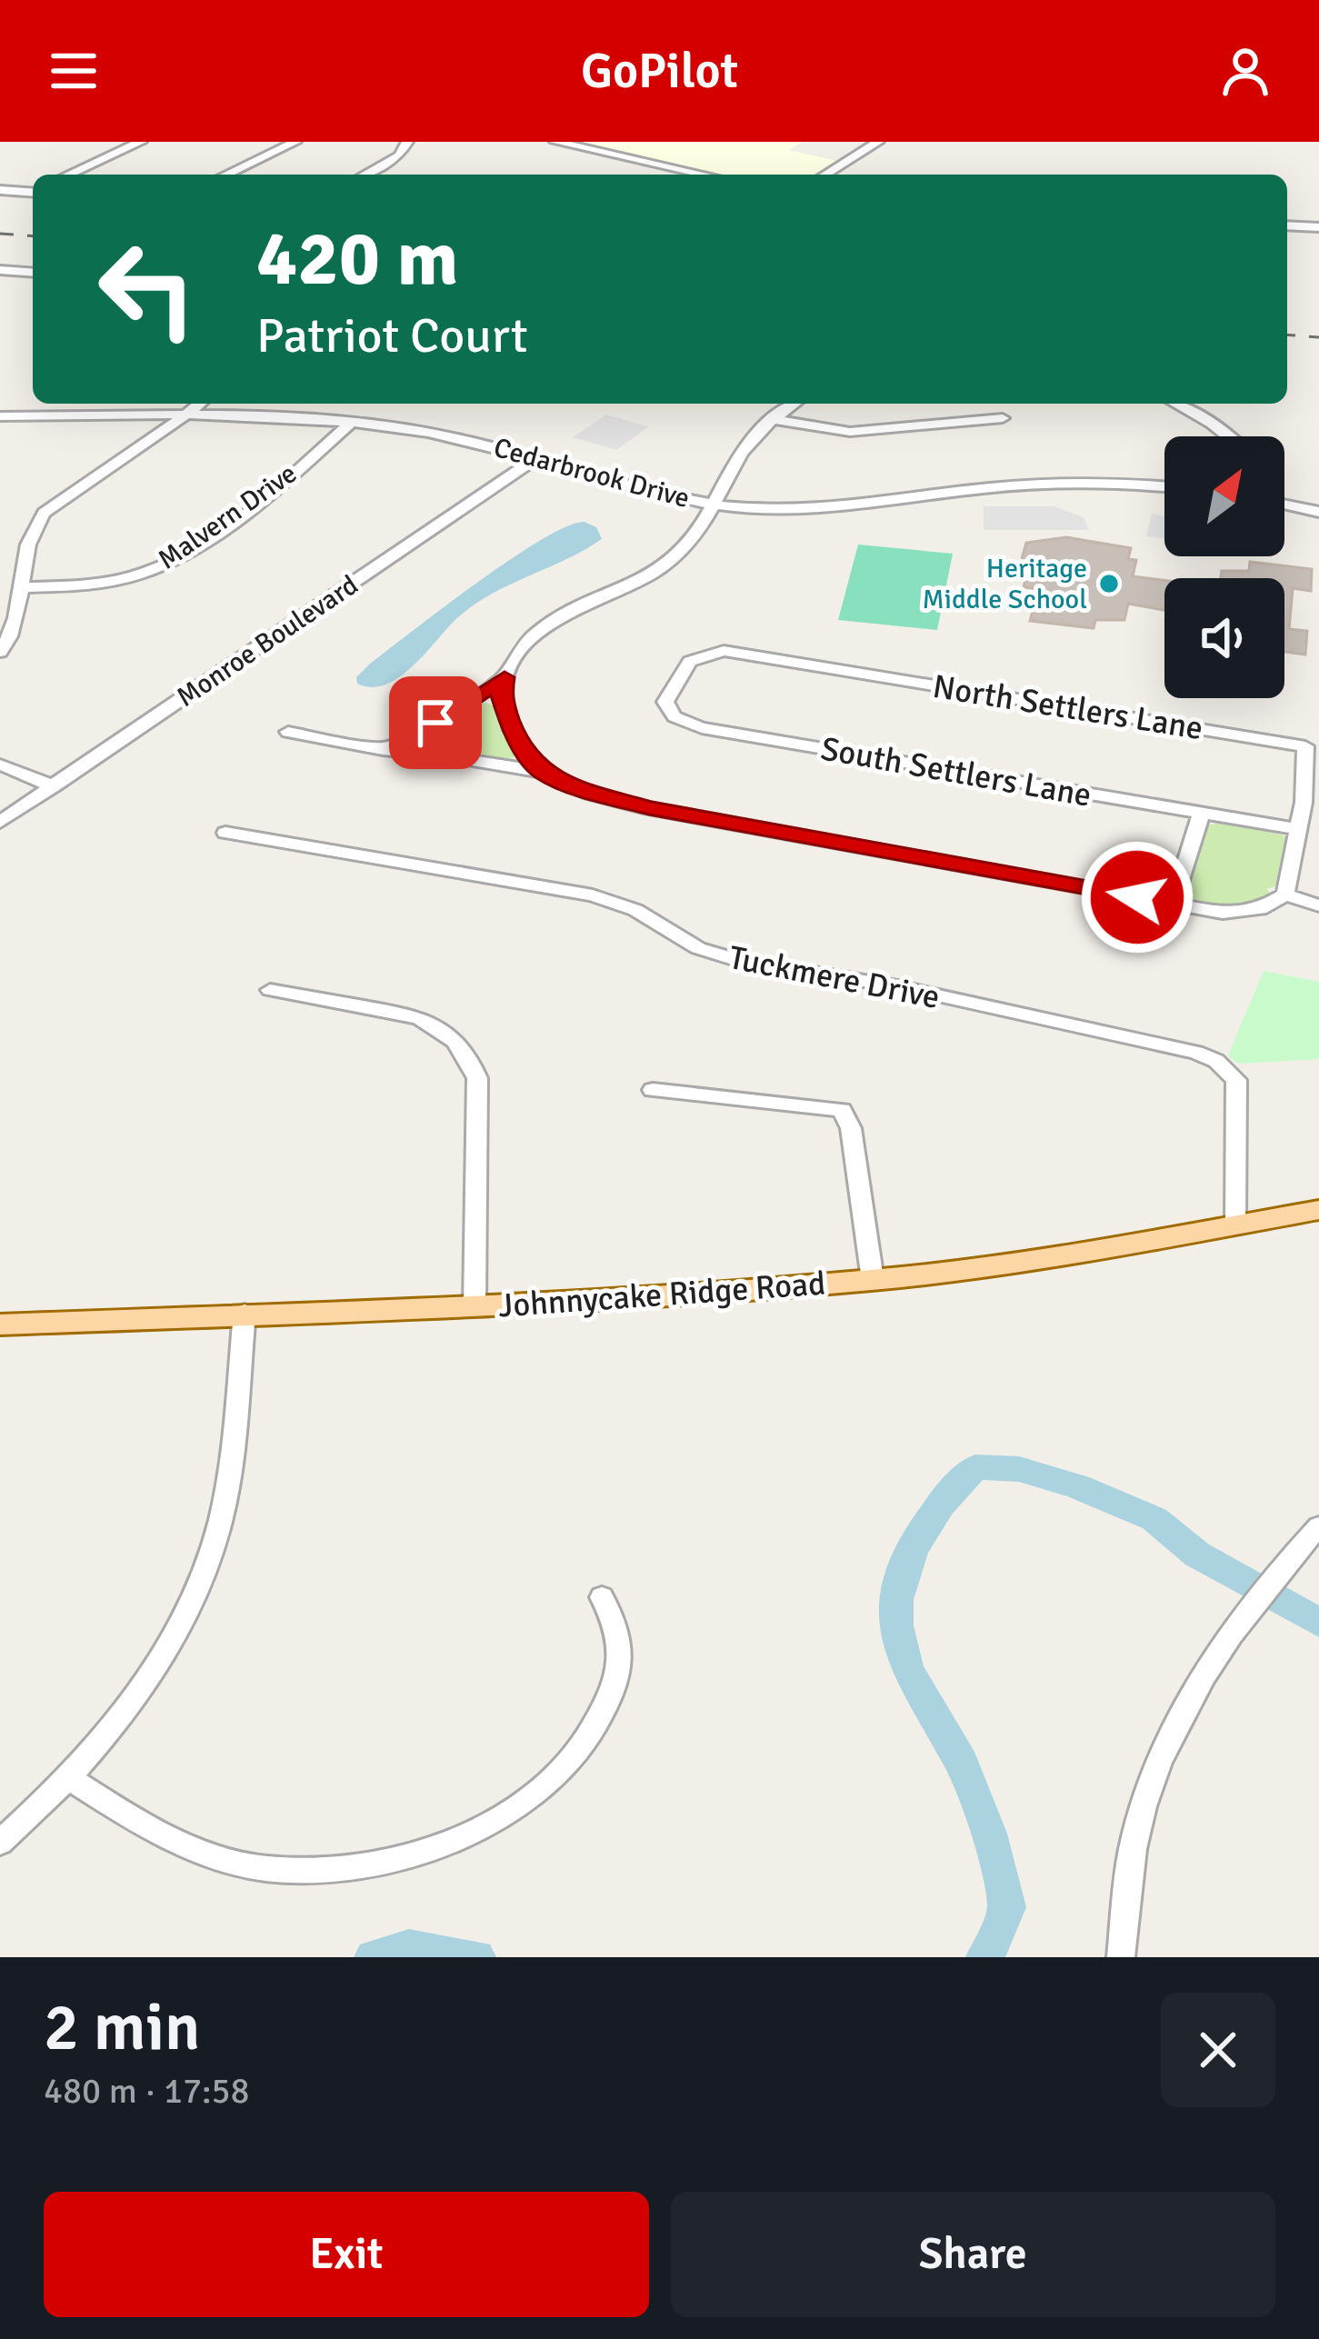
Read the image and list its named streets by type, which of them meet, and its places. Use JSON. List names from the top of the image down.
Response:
{
  "streets": {
    "main road": ["Johnnycake Ridge Road"],
    "street": [
      "Cedarbrook Drive",
      "Malvern Drive",
      "Monroe Boulevard",
      "North Settlers Lane",
      "South Settlers Lane",
      "Tuckmere Drive"
    ]
  },
  "crossings": [
    ["Cedarbrook Drive", "Malvern Drive"],
    ["Cedarbrook Drive", "Monroe Boulevard"],
    ["North Settlers Lane", "South Settlers Lane"],
    ["Tuckmere Drive", "Johnnycake Ridge Road"]
  ],
  "places": ["Heritage Middle School"],
  "north": "top right",
  "page": {
    "header": "GoPilot",
    "turn": ["420 m", "Patriot Court"],
    "heading": ["2 min", "480 m · 17:58"],
    "buttons": ["Exit", "Share"]
  }
}
